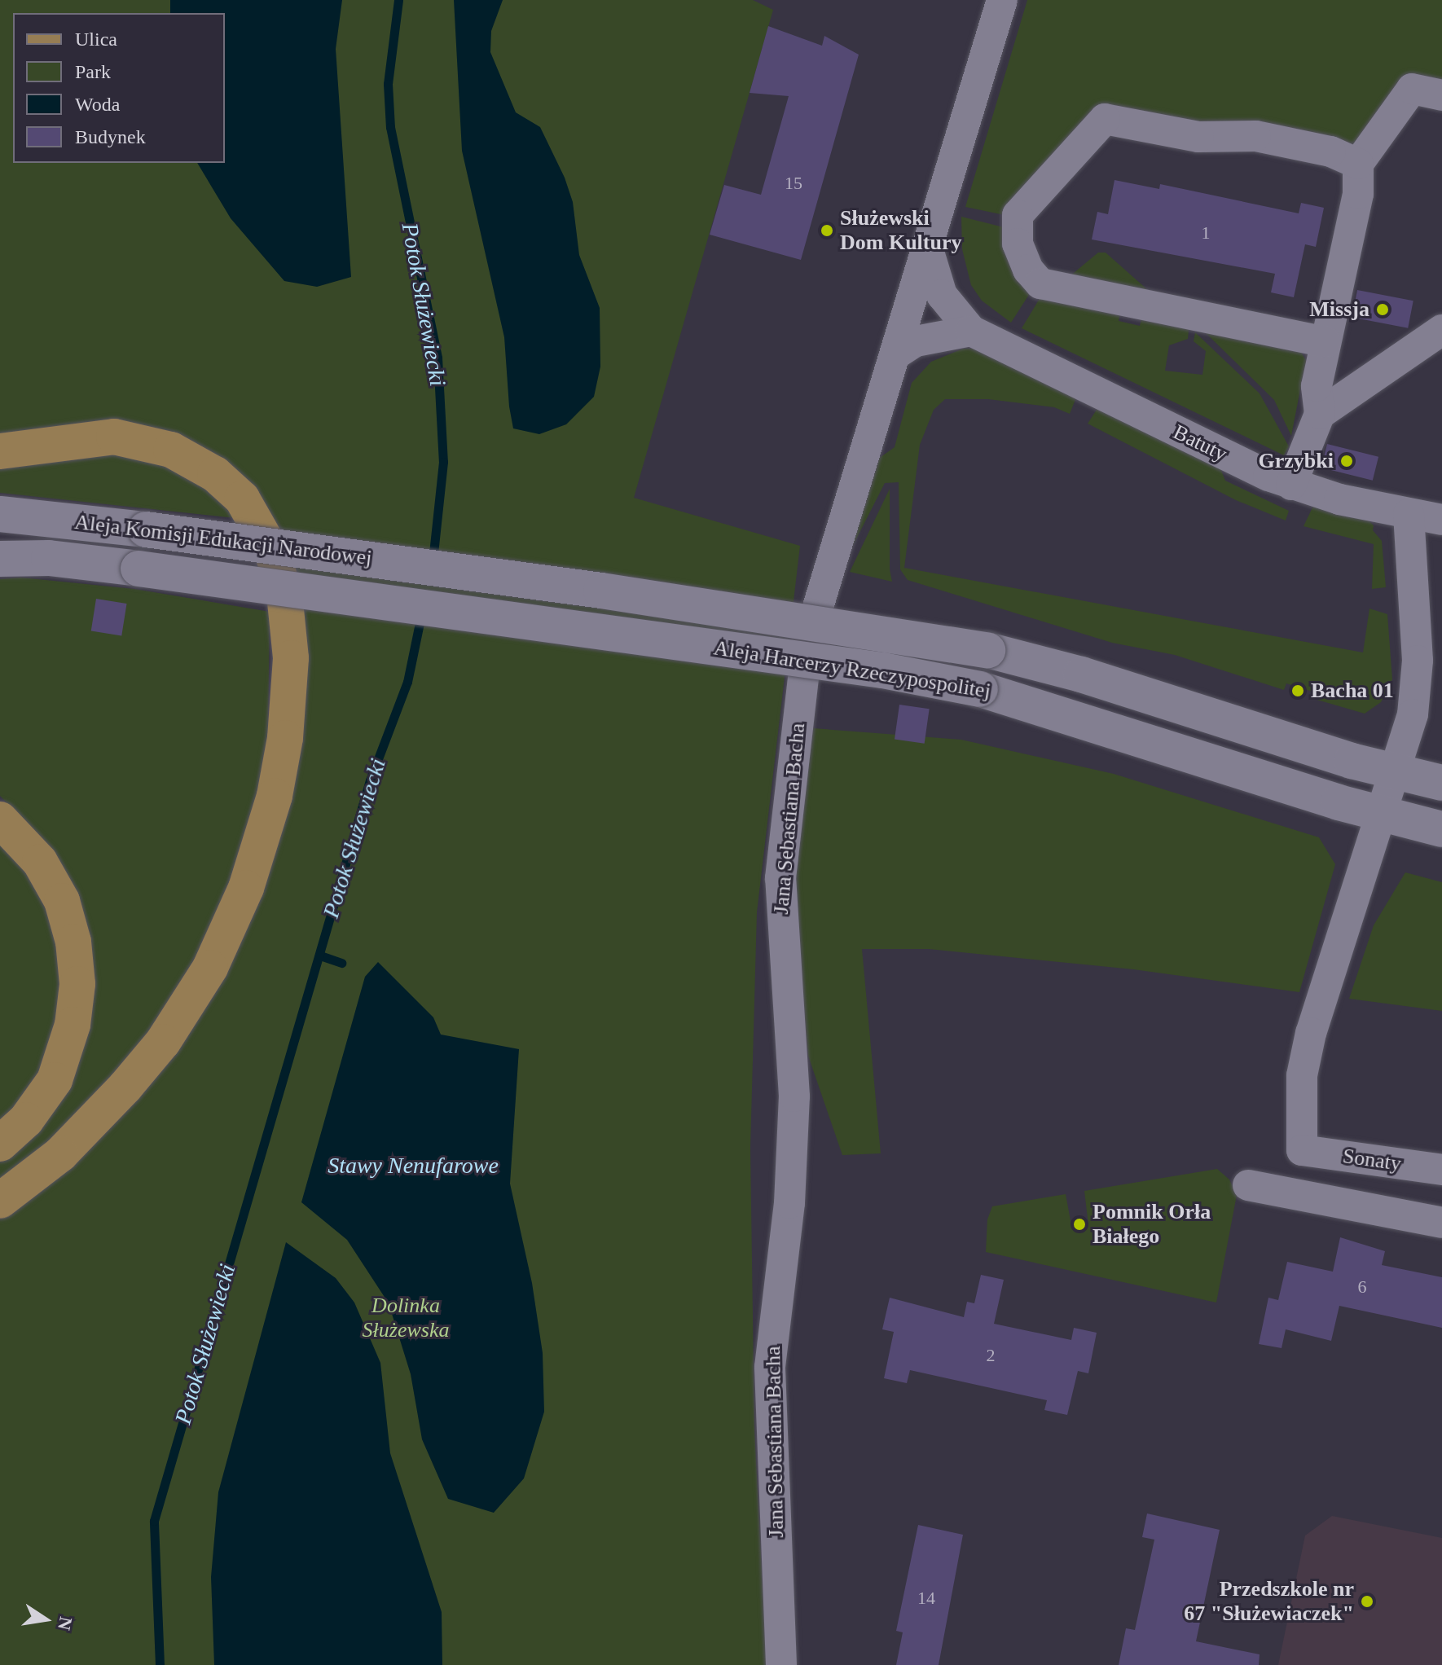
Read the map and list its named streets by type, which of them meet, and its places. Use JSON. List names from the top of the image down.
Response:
{
  "streets": {
    "street": [
      "Batuty",
      "Aleja Komisji Edukacji Narodowej",
      "Aleja Harcerzy Rzeczypospolitej",
      "Jana Sebastiana Bacha",
      "Sonaty"
    ]
  },
  "crossings": [
    ["Batuty", "Jana Sebastiana Bacha"],
    ["Aleja Komisji Edukacji Narodowej", "Aleja Harcerzy Rzeczypospolitej"],
    ["Aleja Harcerzy Rzeczypospolitej", "Sonaty"]
  ],
  "water": ["Potok Służewiecki", "Stawy Nenufarowe"],
  "parks": ["Dolinka Służewska"],
  "places": [
    "Służewski Dom Kultury",
    "Missja",
    "Grzybki",
    "Bacha 01",
    "Pomnik Orła Białego",
    "Przedszkole nr 67 \"Służewiaczek\""
  ],
  "house_numbers": [
    "15",
    "1",
    "6",
    "2",
    "14"
  ],
  "legend": [
    "Ulica",
    "Park",
    "Woda",
    "Budynek"
  ],
  "north": "right"
}
